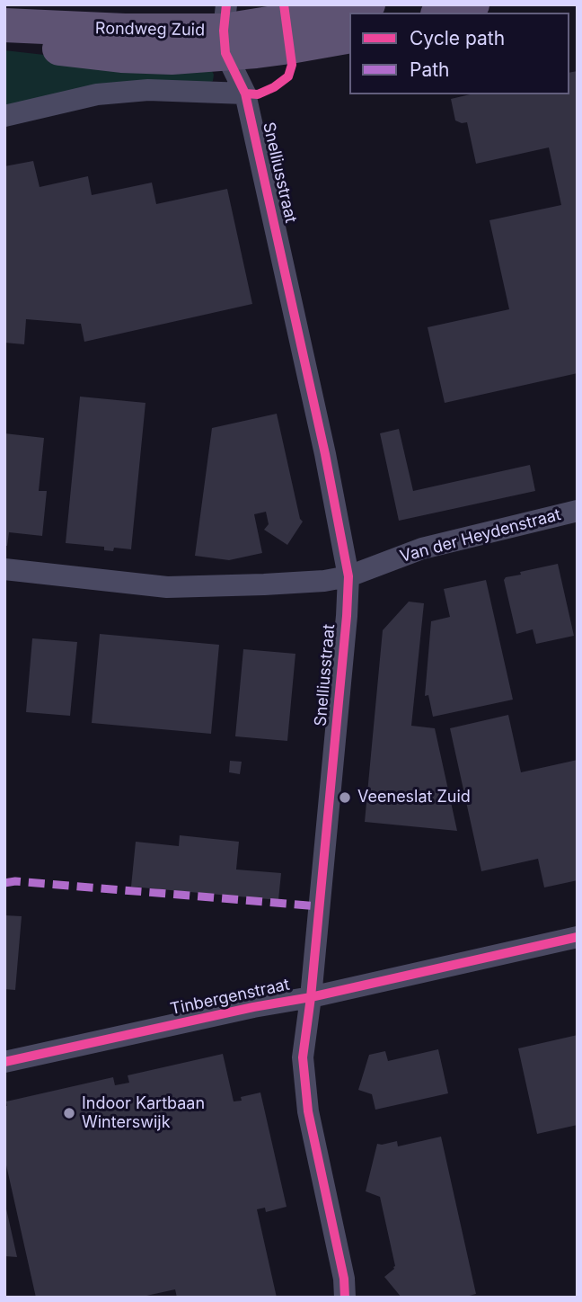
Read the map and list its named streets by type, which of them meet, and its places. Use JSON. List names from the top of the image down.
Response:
{
  "streets": {
    "main road": ["Rondweg Zuid"],
    "street": ["Snelliusstraat", "Van der Heydenstraat", "Tinbergenstraat"]
  },
  "crossings": [
    ["Rondweg Zuid", "Snelliusstraat"],
    ["Snelliusstraat", "Van der Heydenstraat"],
    ["Snelliusstraat", "Tinbergenstraat"]
  ],
  "places": ["Veeneslat Zuid", "Indoor Kartbaan Winterswijk"],
  "legend": ["Cycle path", "Path"]
}
